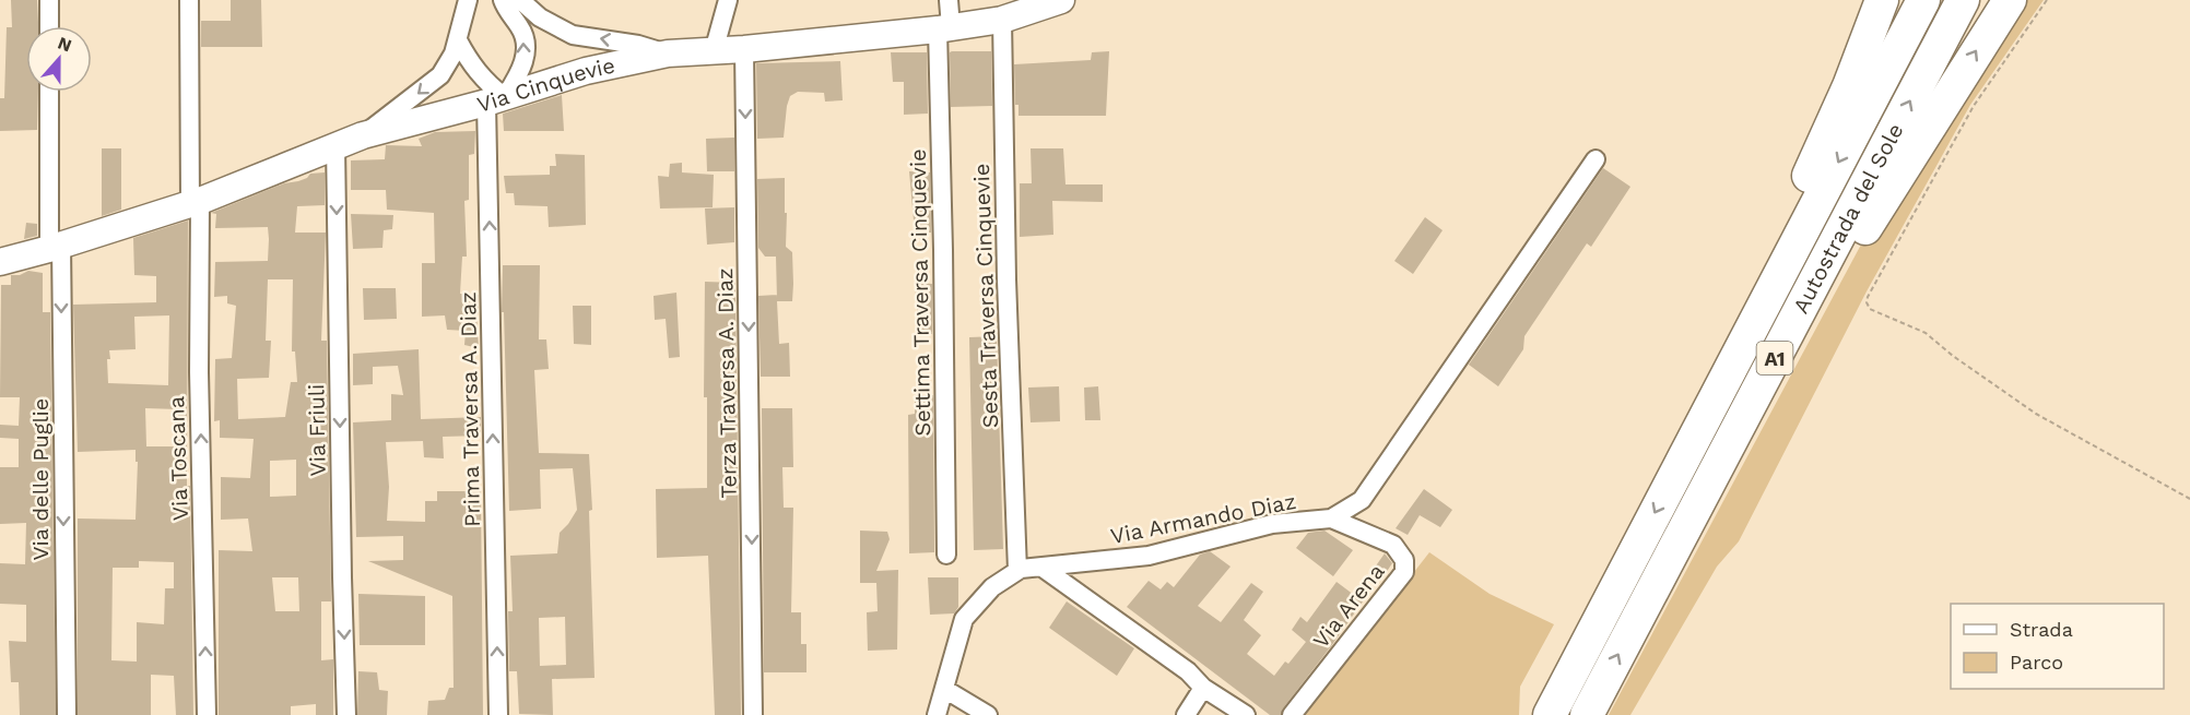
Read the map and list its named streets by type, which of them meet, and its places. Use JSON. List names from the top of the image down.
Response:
{
  "streets": {
    "highway": ["Autostrada del Sole", "A1"],
    "street": [
      "Via Cinquevie",
      "Settima Traversa Cinquevie",
      "Sesta Traversa Cinquevie",
      "Terza Traversa A. Diaz",
      "Prima Traversa A. Diaz",
      "Via Friuli",
      "Via Toscana",
      "Via delle Puglie",
      "Via Armando Diaz",
      "Via Arena"
    ]
  },
  "crossings": [
    ["Via Cinquevie", "Settima Traversa Cinquevie"],
    ["Via Cinquevie", "Sesta Traversa Cinquevie"],
    ["Via Cinquevie", "Terza Traversa A. Diaz"],
    ["Via Cinquevie", "Prima Traversa A. Diaz"],
    ["Via Cinquevie", "Via Friuli"],
    ["Via Cinquevie", "Via Toscana"],
    ["Via Cinquevie", "Via delle Puglie"],
    ["Sesta Traversa Cinquevie", "Via Armando Diaz"],
    ["Via Armando Diaz", "Via Arena"]
  ],
  "one_way": [
    "Terza Traversa A. Diaz",
    "Prima Traversa A. Diaz",
    "Via Friuli",
    "Via Toscana",
    "Via delle Puglie"
  ],
  "legend": ["Strada", "Parco"],
  "north": "top"
}
